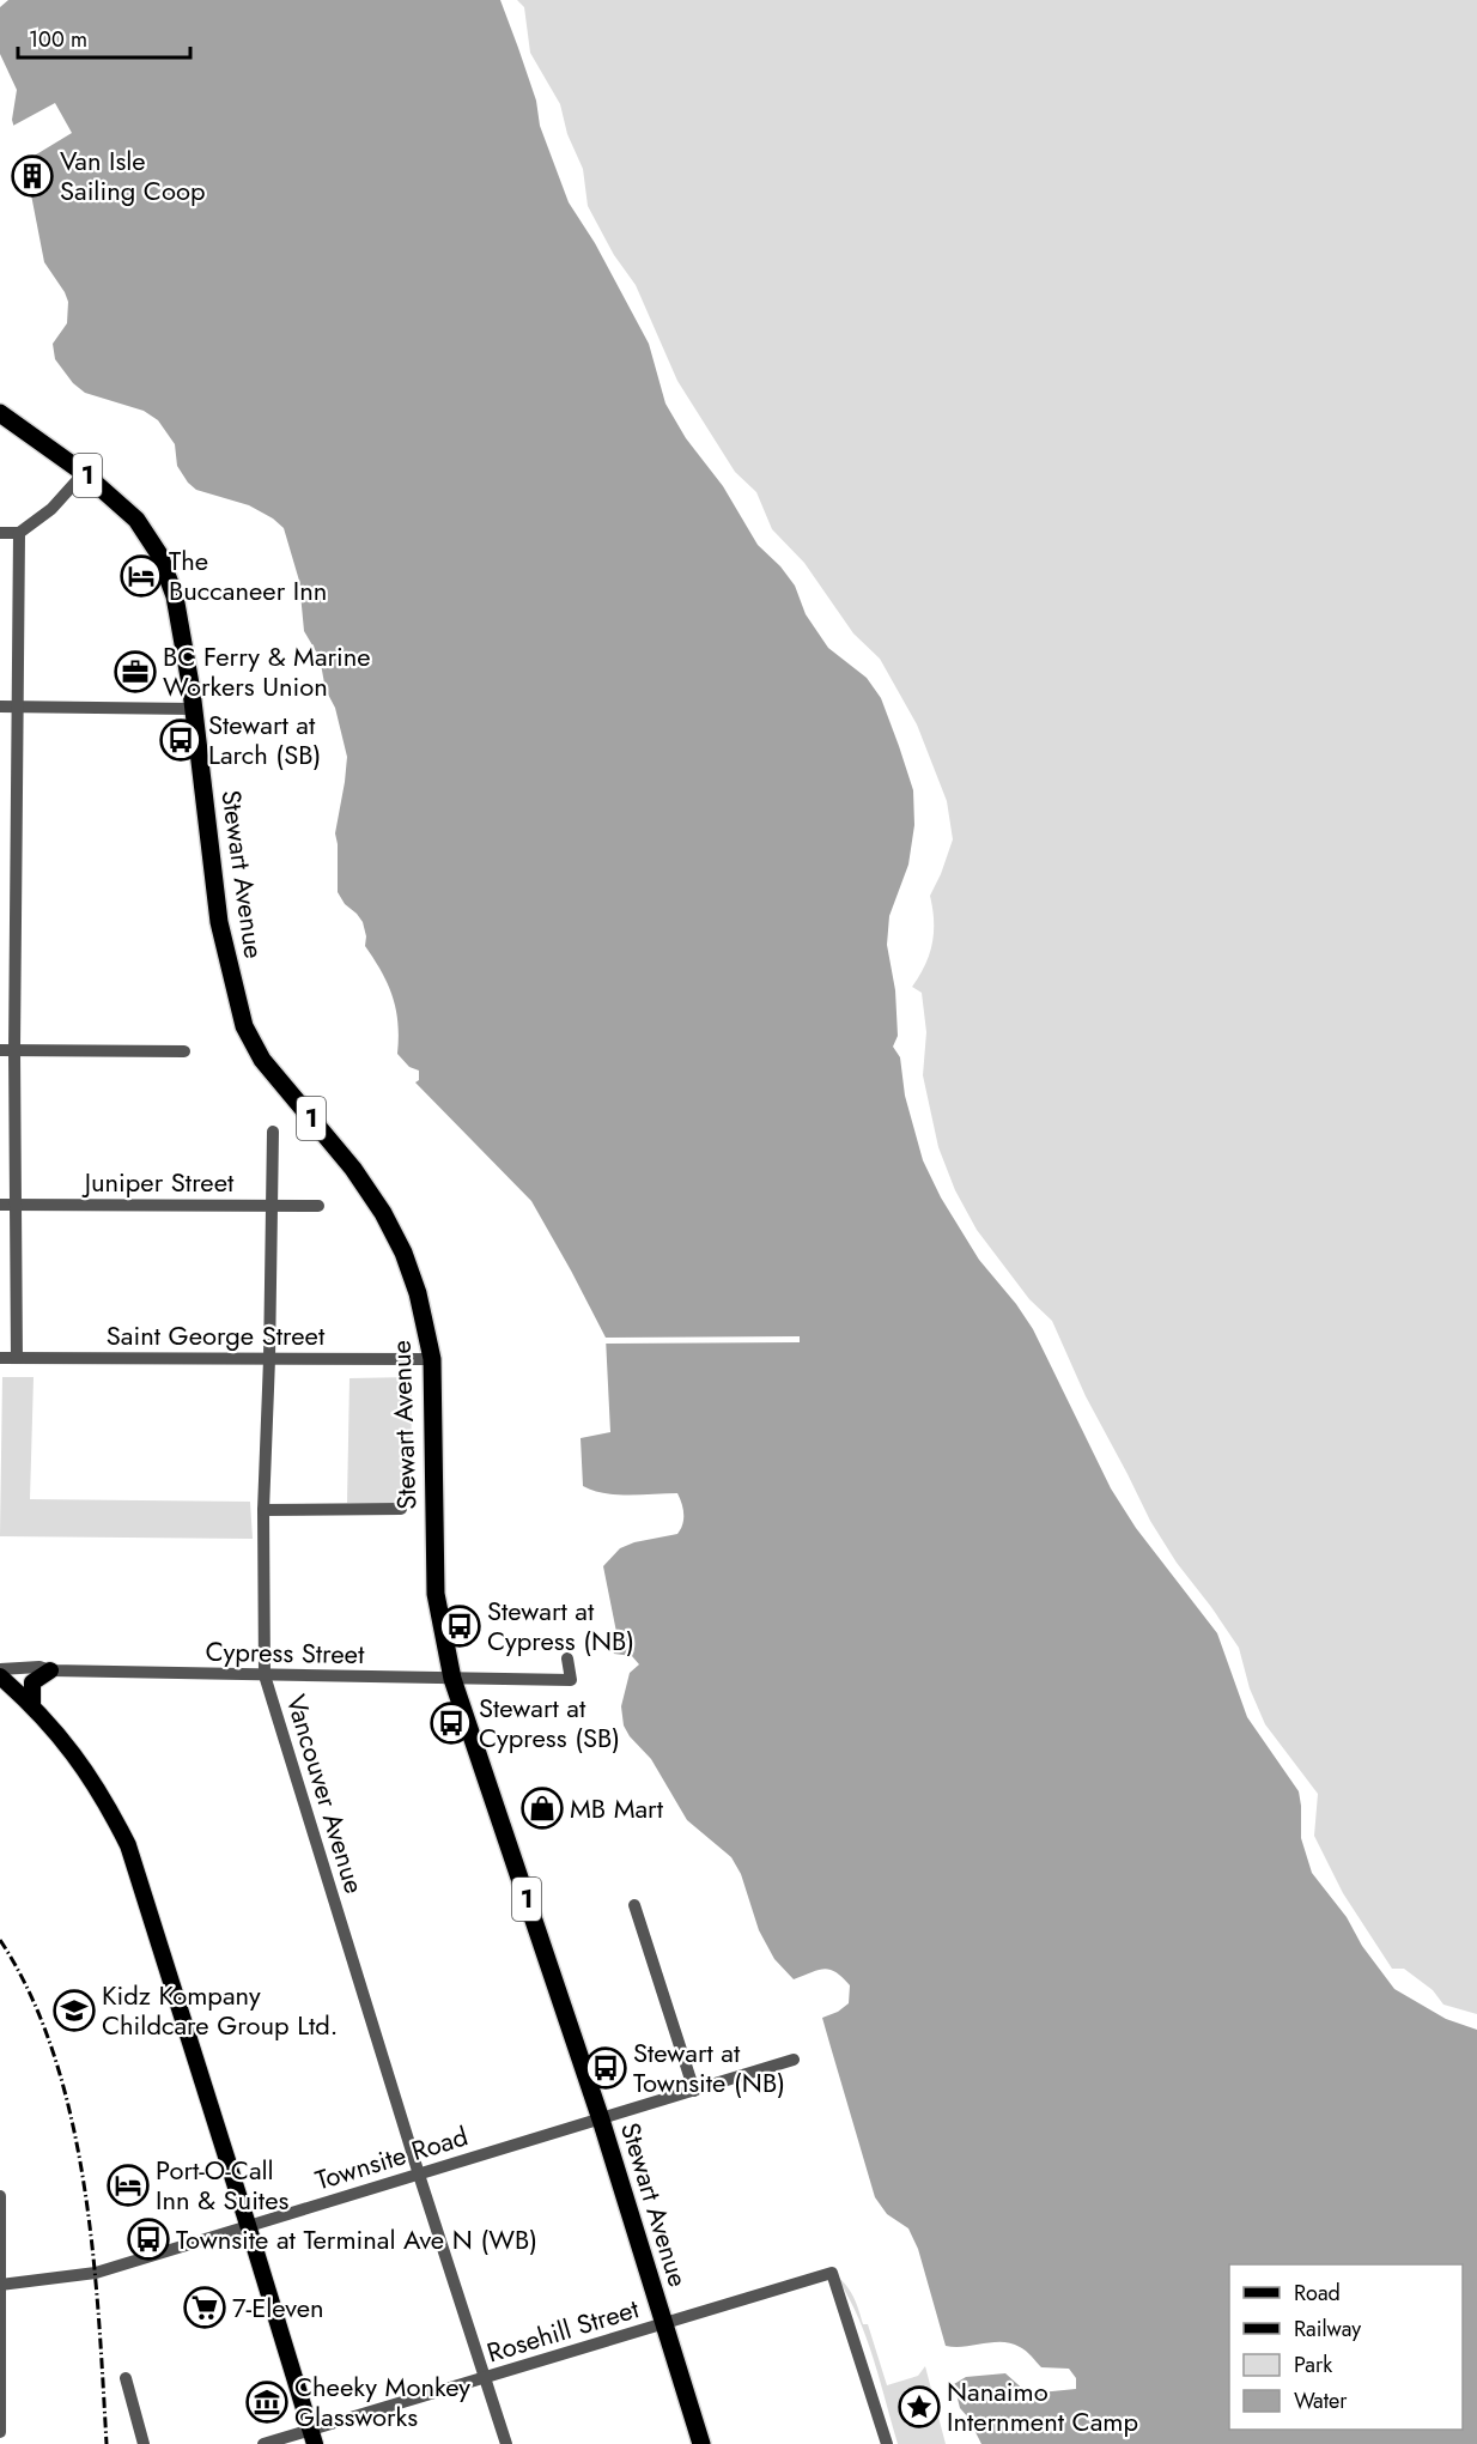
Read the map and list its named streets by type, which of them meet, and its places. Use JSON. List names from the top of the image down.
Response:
{
  "streets": {
    "highway": ["1", "Stewart Avenue"],
    "street": [
      "Juniper Street",
      "Saint George Street",
      "Cypress Street",
      "Vancouver Avenue",
      "Townsite Road",
      "Rosehill Street"
    ]
  },
  "crossings": [
    ["Stewart Avenue", "Saint George Street"],
    ["Stewart Avenue", "Cypress Street"],
    ["Stewart Avenue", "Townsite Road"],
    ["Stewart Avenue", "Rosehill Street"],
    ["Juniper Street", "Vancouver Avenue"],
    ["Saint George Street", "Vancouver Avenue"],
    ["Cypress Street", "Vancouver Avenue"],
    ["Vancouver Avenue", "Townsite Road"],
    ["Vancouver Avenue", "Rosehill Street"]
  ],
  "places": {
    "building": ["Van Isle Sailing Coop"],
    "hotel": ["The Buccaneer Inn", "Port-O-Call Inn & Suites"],
    "office": ["BC Ferry & Marine Workers Union"],
    "bus stop": [
      "Stewart at Larch (SB)",
      "Stewart at Cypress (NB)",
      "Stewart at Cypress (SB)",
      "Stewart at Townsite (NB)",
      "Townsite at Terminal Ave N (WB)"
    ],
    "shop": ["MB Mart"],
    "school or university": ["Kidz Kompany Childcare Group Ltd."],
    "supermarket": ["7-Eleven"],
    "museum": ["Cheeky Monkey Glassworks"],
    "place": ["Nanaimo Internment Camp"]
  },
  "legend": [
    "Road",
    "Railway",
    "Park",
    "Water"
  ],
  "scale_bar": "100 m"
}
